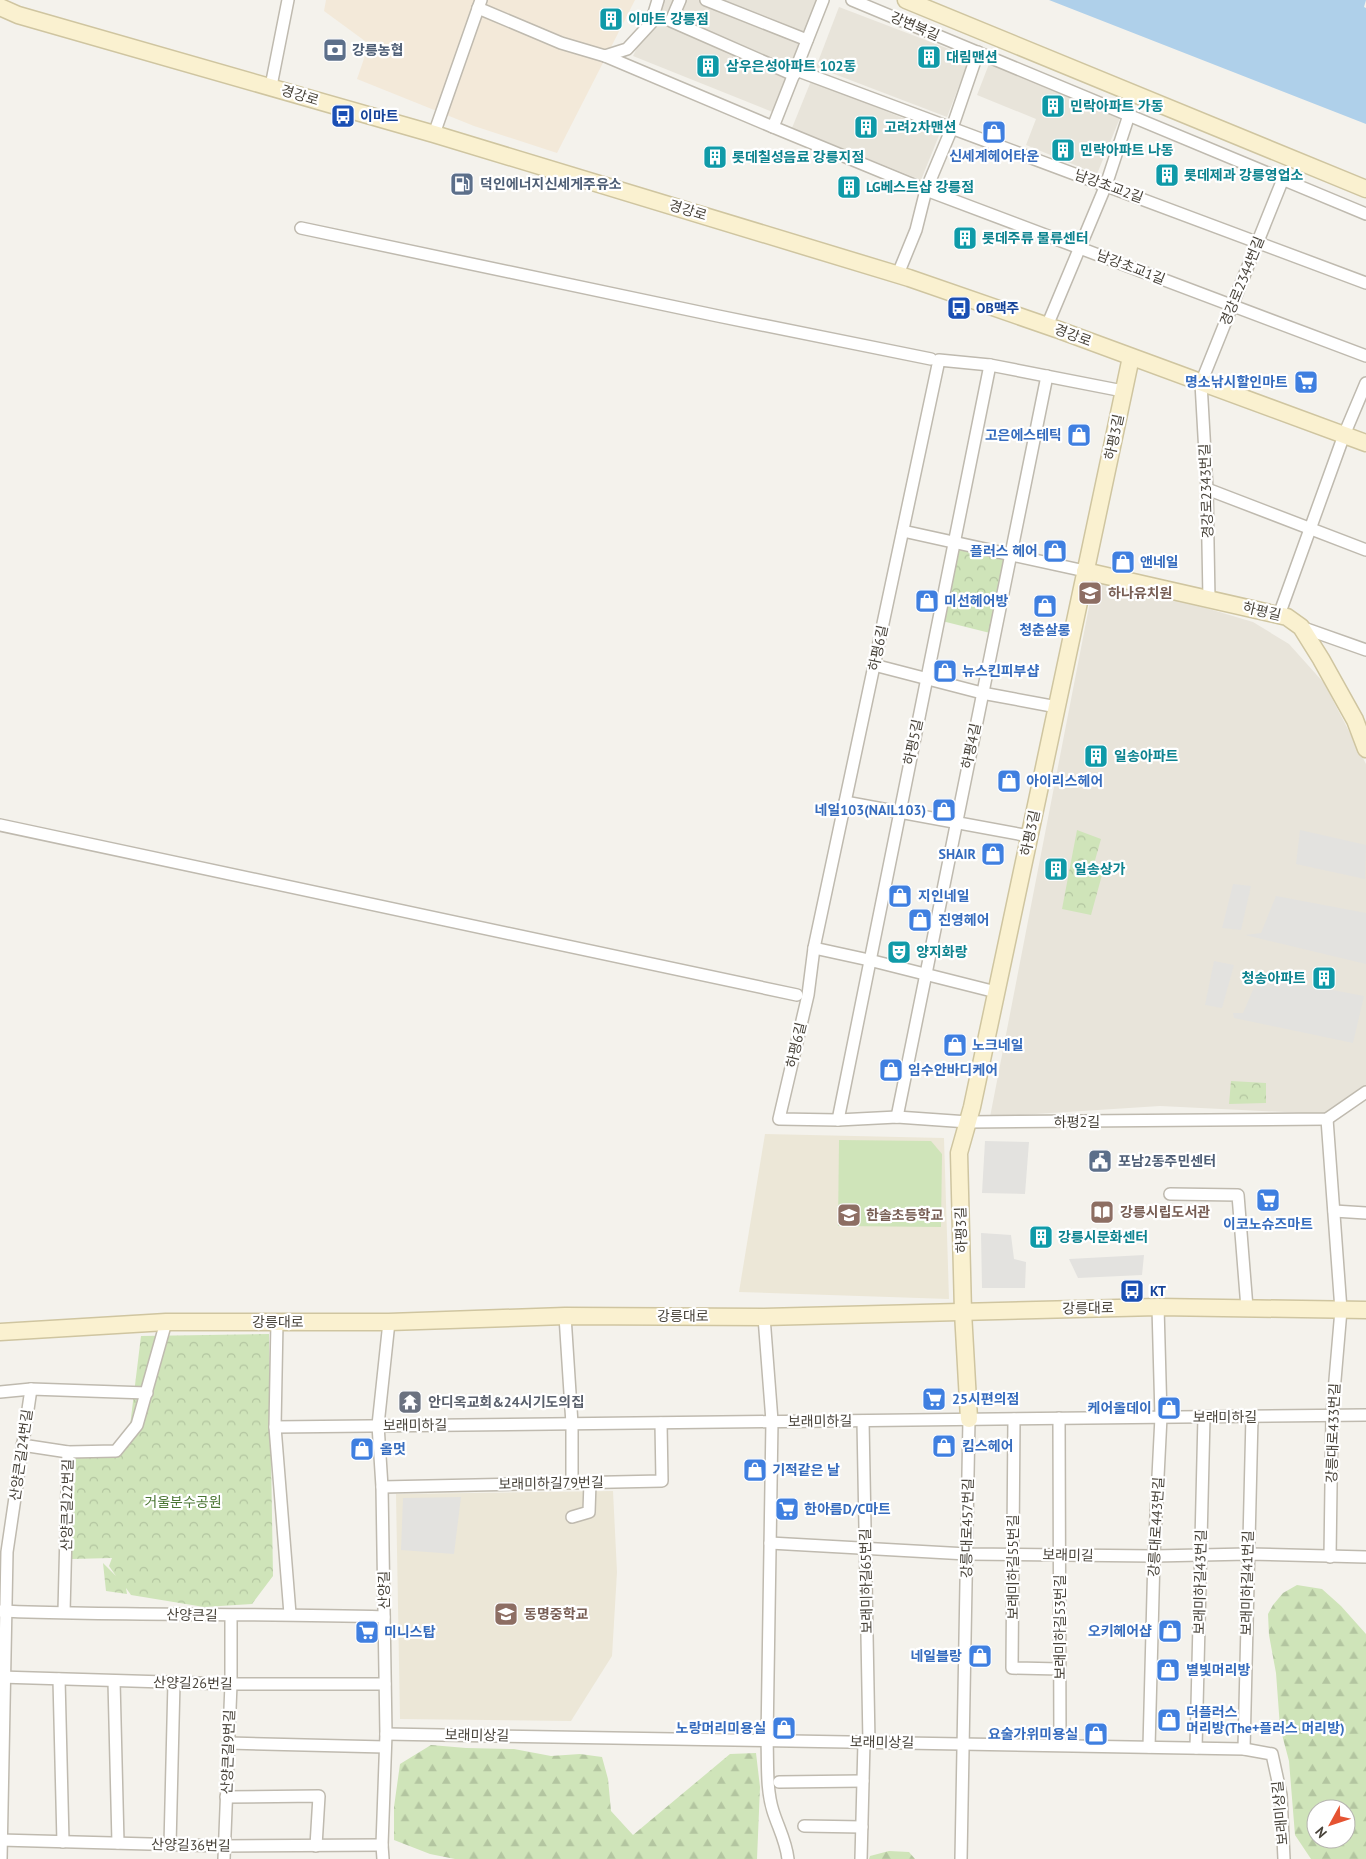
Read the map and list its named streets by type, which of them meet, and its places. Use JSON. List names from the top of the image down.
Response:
{
  "streets": {
    "street": [
      "강변북길",
      "경강로",
      "남강초교2길",
      "남강초교1길",
      "경강로2344번길",
      "하평3길",
      "경강로2343번길",
      "하평길",
      "하평6길",
      "하평5길",
      "하평4길",
      "하평2길",
      "강릉대로",
      "보래미하길",
      "강릉대로433번길",
      "산양큰길24번길",
      "보래미하길79번길",
      "산양큰길22번길",
      "강릉대로443번길",
      "강릉대로457번길",
      "보래미길",
      "보래미하길55번길",
      "보래미하길65번길",
      "보래미하길43번길",
      "보래미하길41번길",
      "산양길",
      "산양큰길",
      "보래미하길53번길",
      "산양길26번길",
      "보래미상길",
      "산양큰길9번길",
      "산양길36번길"
    ]
  },
  "crossings": [
    ["강변북길", "경강로2344번길"],
    ["경강로", "경강로2344번길"],
    ["경강로", "하평3길"],
    ["경강로", "경강로2343번길"],
    ["남강초교2길", "경강로2344번길"],
    ["남강초교1길", "경강로2344번길"],
    ["경강로2344번길", "경강로2343번길"],
    ["하평3길", "하평길"],
    ["하평3길", "하평6길"],
    ["하평3길", "하평2길"],
    ["하평3길", "강릉대로"],
    ["하평3길", "강릉대로457번길"],
    ["경강로2343번길", "하평길"],
    ["하평6길", "하평5길"],
    ["하평6길", "하평4길"],
    ["하평6길", "하평2길"],
    ["하평5길", "하평2길"],
    ["하평4길", "하평2길"],
    ["하평2길", "강릉대로433번길"],
    ["강릉대로", "강릉대로433번길"],
    ["강릉대로", "산양큰길22번길"],
    ["강릉대로", "강릉대로443번길"],
    ["강릉대로", "강릉대로457번길"],
    ["강릉대로", "산양길"],
    ["보래미하길", "강릉대로433번길"],
    ["보래미하길", "보래미하길79번길"],
    ["보래미하길", "강릉대로443번길"],
    ["보래미하길", "강릉대로457번길"],
    ["보래미하길", "보래미하길55번길"],
    ["보래미하길", "보래미하길65번길"],
    ["보래미하길", "보래미하길43번길"],
    ["보래미하길", "보래미하길41번길"],
    ["보래미하길", "산양길"],
    ["보래미하길", "보래미하길53번길"],
    ["강릉대로433번길", "보래미길"],
    ["산양큰길24번길", "산양큰길"],
    ["산양큰길24번길", "산양길26번길"],
    ["산양큰길24번길", "산양길36번길"],
    ["보래미하길79번길", "산양길"],
    ["산양큰길22번길", "산양큰길"],
    ["강릉대로443번길", "보래미길"],
    ["강릉대로443번길", "보래미상길"],
    ["강릉대로457번길", "보래미길"],
    ["강릉대로457번길", "보래미상길"],
    ["보래미길", "보래미하길55번길"],
    ["보래미길", "보래미하길65번길"],
    ["보래미길", "보래미하길43번길"],
    ["보래미길", "보래미하길41번길"],
    ["보래미길", "보래미하길53번길"],
    ["보래미하길55번길", "보래미하길53번길"],
    ["보래미하길65번길", "보래미상길"],
    ["보래미하길43번길", "보래미상길"],
    ["보래미하길41번길", "보래미상길"],
    ["산양길", "산양큰길"],
    ["산양길", "산양길26번길"],
    ["산양길", "보래미상길"],
    ["산양길", "산양길36번길"],
    ["산양큰길", "산양큰길9번길"],
    ["보래미하길53번길", "보래미상길"],
    ["산양길26번길", "산양큰길9번길"],
    ["산양큰길9번길", "산양길36번길"]
  ],
  "parks": ["거울분수공원"],
  "places": {
    "building": [
      "이마트 강릉점",
      "대림맨션",
      "삼우은성아파트 102동",
      "민락아파트 가동",
      "고려2차맨션",
      "민락아파트 나동",
      "롯데칠성음료 강릉지점",
      "롯데제과 강릉영업소",
      "LG베스트샵 강릉점",
      "롯데주류 물류센터",
      "일송아파트",
      "일송상가",
      "청송아파트",
      "강릉시문화센터"
    ],
    "bank": ["강릉농협"],
    "bus stop": ["이마트", "OB맥주", "KT"],
    "shop": [
      "신세계헤어타운",
      "고은에스테틱",
      "플러스 헤어",
      "앤네일",
      "미선헤어방",
      "청춘살롱",
      "뉴스킨피부샵",
      "아이리스헤어",
      "네일103(NAIL103)",
      "SHAIR",
      "지인네일",
      "진영헤어",
      "노크네일",
      "임수안바디케어",
      "케어올데이",
      "킴스헤어",
      "올멋",
      "기적같은 날",
      "오키헤어샵",
      "네일블랑",
      "별빛머리방",
      "더플러스 머리방(The+플러스 머리방)",
      "노랑머리미용실",
      "요술가위미용실"
    ],
    "fuel station": ["덕인에너지신세게주유소"],
    "supermarket": [
      "명소낚시할인마트",
      "이코노슈즈마트",
      "25시편의점",
      "한아름D/C마트",
      "미니스탑"
    ],
    "school or university": ["하나유치원", "한솔초등학교", "동명중학교"],
    "theatre": ["양지화랑"],
    "public building": ["포남2동주민센터"],
    "library": ["강릉시립도서관"],
    "temple": ["안디옥교회&24시기도의집"]
  },
  "north": "bottom left"
}
